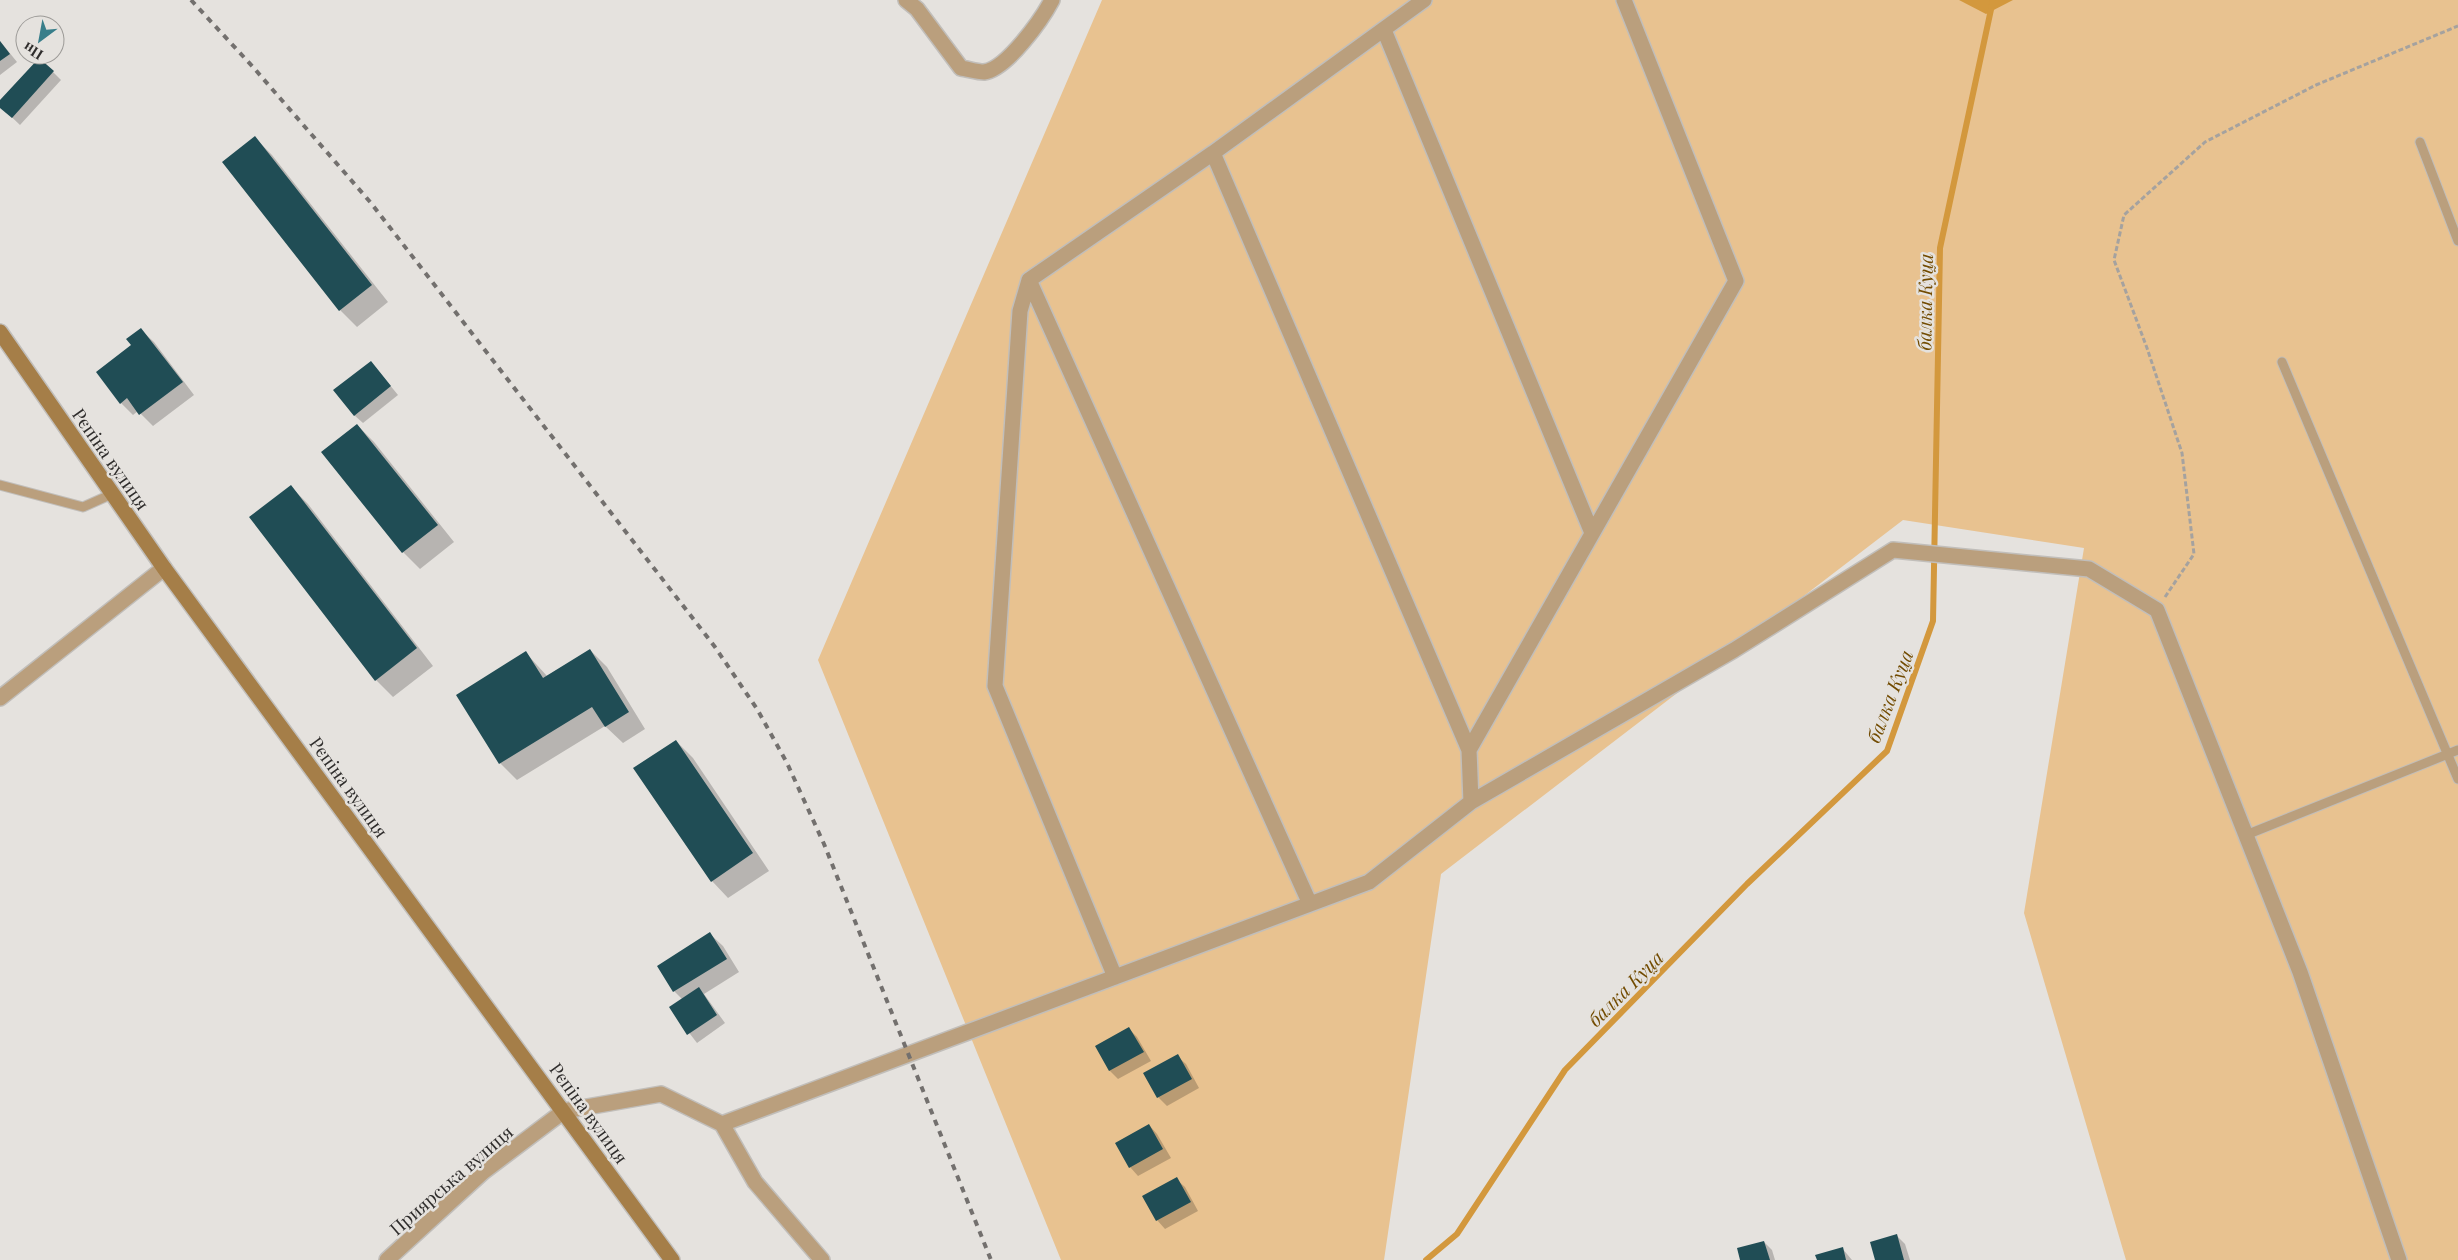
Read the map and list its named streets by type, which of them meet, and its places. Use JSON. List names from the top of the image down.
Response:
{
  "streets": {
    "street": ["Рєпіна вулиця", "Приярська вулиця"]
  },
  "crossings": [
    ["Рєпіна вулиця", "Приярська вулиця"]
  ],
  "water": ["балка Куца"],
  "north": "bottom left"
}
